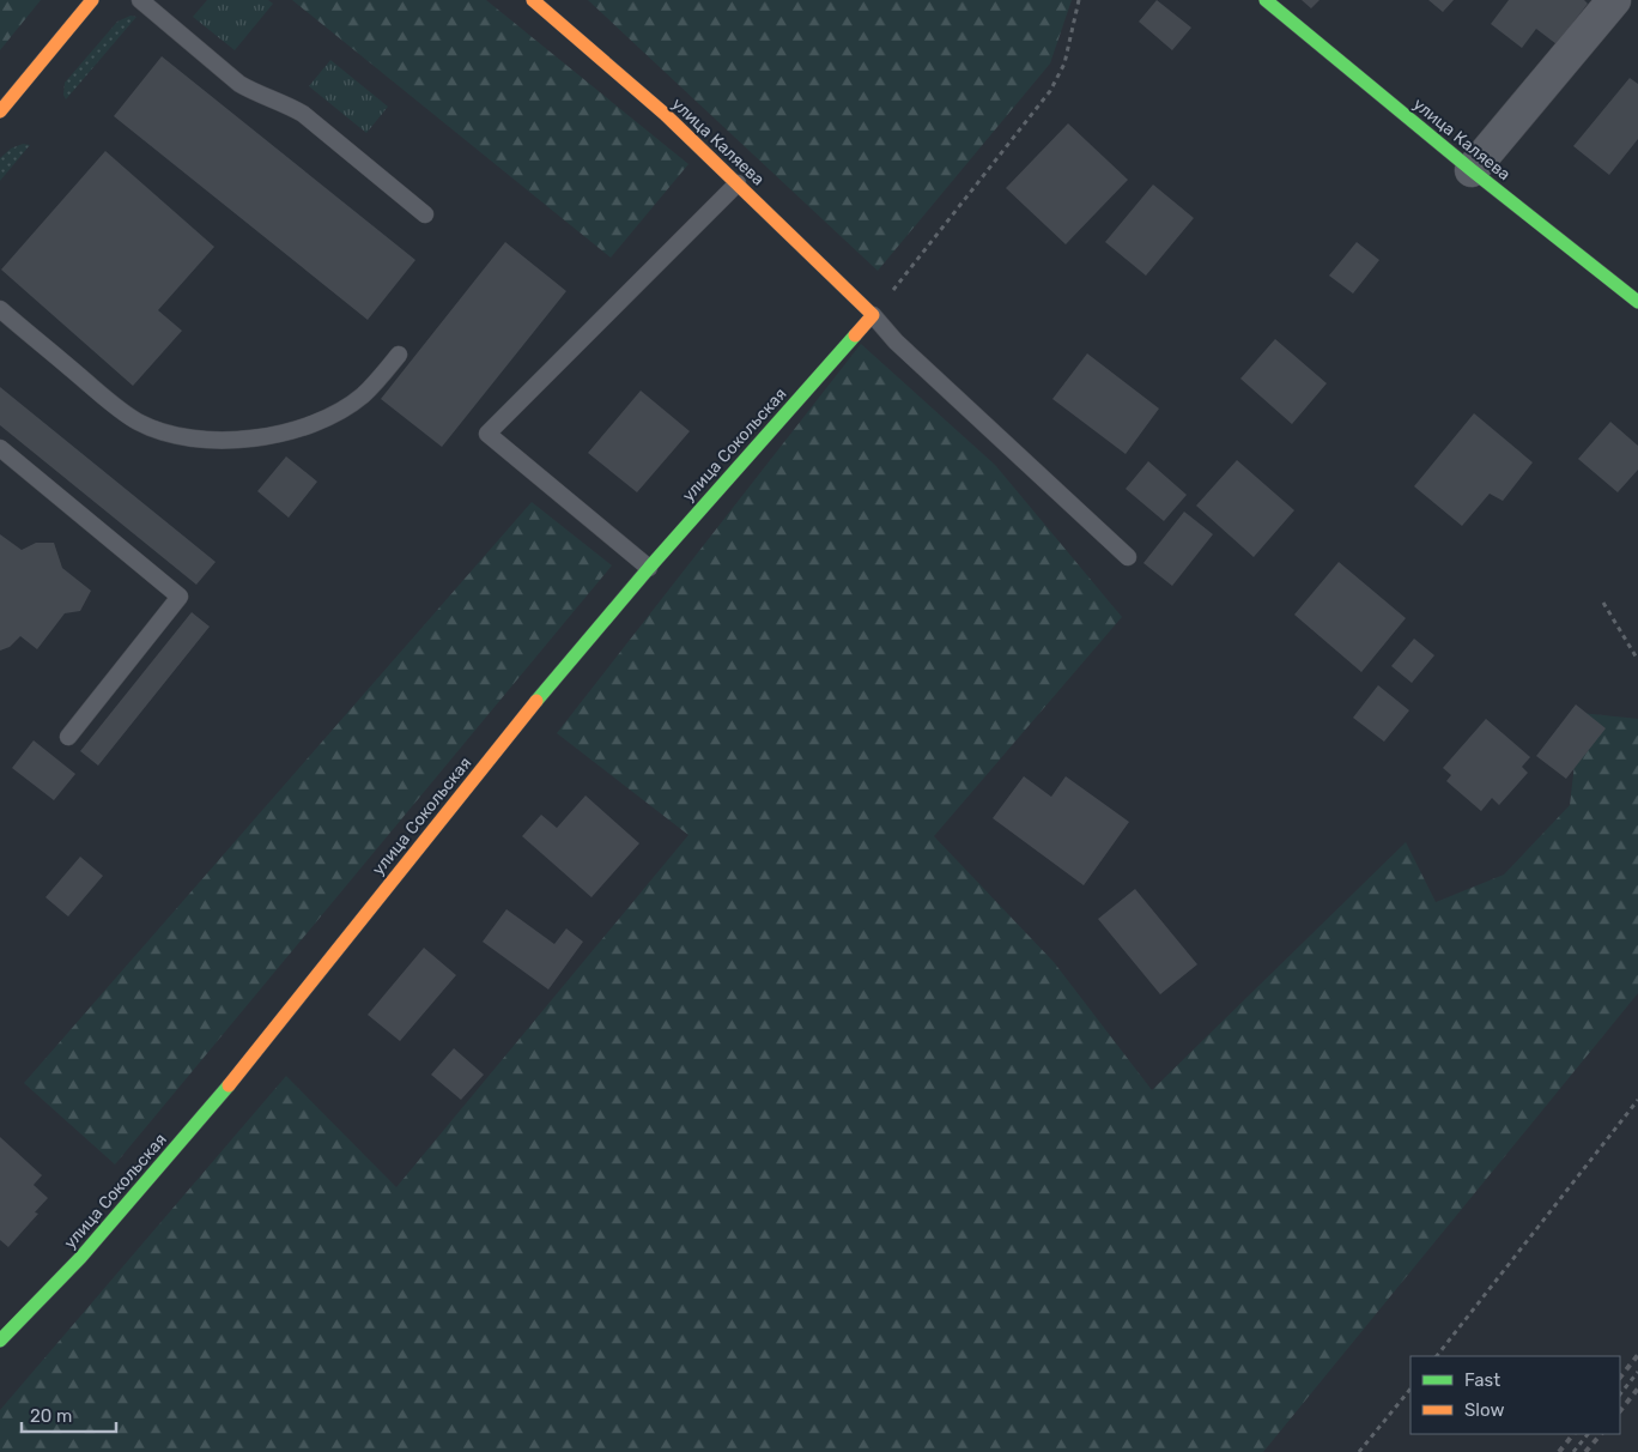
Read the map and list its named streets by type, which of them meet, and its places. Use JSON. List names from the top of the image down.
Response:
{
  "streets": {
    "street": ["улица Каляева", "улица Сокольская"]
  },
  "crossings": [
    ["улица Каляева", "улица Сокольская"]
  ],
  "legend": ["Fast", "Slow"],
  "scale_bar": "20 m"
}
